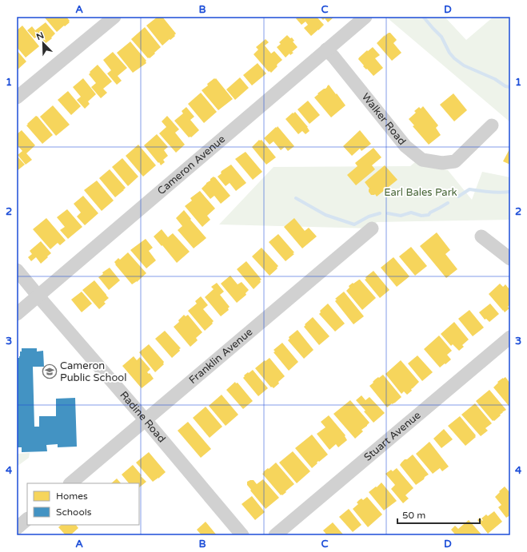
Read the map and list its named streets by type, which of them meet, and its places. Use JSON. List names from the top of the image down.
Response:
{
  "streets": {
    "street": [
      "Walker Road",
      "Cameron Avenue",
      "Franklin Avenue",
      "Radine Road",
      "Stuart Avenue"
    ]
  },
  "crossings": [
    ["Walker Road", "Cameron Avenue"],
    ["Cameron Avenue", "Radine Road"],
    ["Franklin Avenue", "Radine Road"]
  ],
  "parks": ["Earl Bales Park"],
  "places": {
    "school or university": ["Cameron Public School"]
  },
  "legend": ["Homes", "Schools"],
  "scale_bar": "50 m",
  "north": "top left",
  "grid": {
    "columns": [
      "A",
      "B",
      "C",
      "D"
    ],
    "rows": [
      "1",
      "2",
      "3",
      "4"
    ]
  }
}
